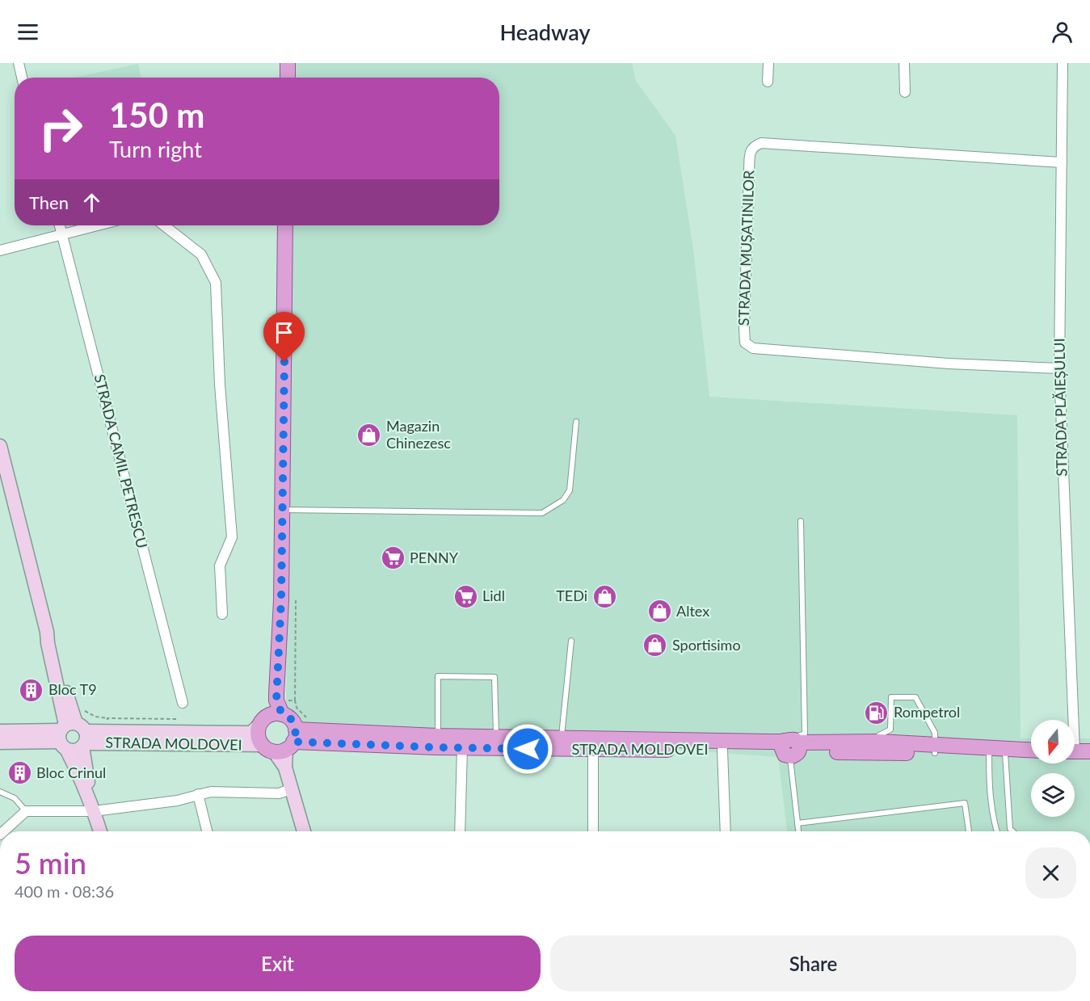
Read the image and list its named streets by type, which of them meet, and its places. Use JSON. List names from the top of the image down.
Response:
{
  "streets": {
    "main road": ["STRADA MOLDOVEI"],
    "street": ["STRADA MUȘATINILOR", "STRADA PLĂIEȘULUI", "STRADA CAMIL PETRESCU"]
  },
  "crossings": [
    ["STRADA MUȘATINILOR", "STRADA PLĂIEȘULUI"]
  ],
  "places": {
    "shop": [
      "Magazin Chinezesc",
      "TEDi",
      "Altex",
      "Sportisimo"
    ],
    "supermarket": ["PENNY", "Lidl"],
    "building": ["Bloc T9", "Bloc Crinul"],
    "fuel station": ["Rompetrol"]
  },
  "north": "bottom",
  "page": {
    "header": "Headway",
    "turn": ["150 m", "Turn right"],
    "then": "Then",
    "heading": ["5 min", "400 m · 08:36"],
    "buttons": ["Exit", "Share"]
  }
}
